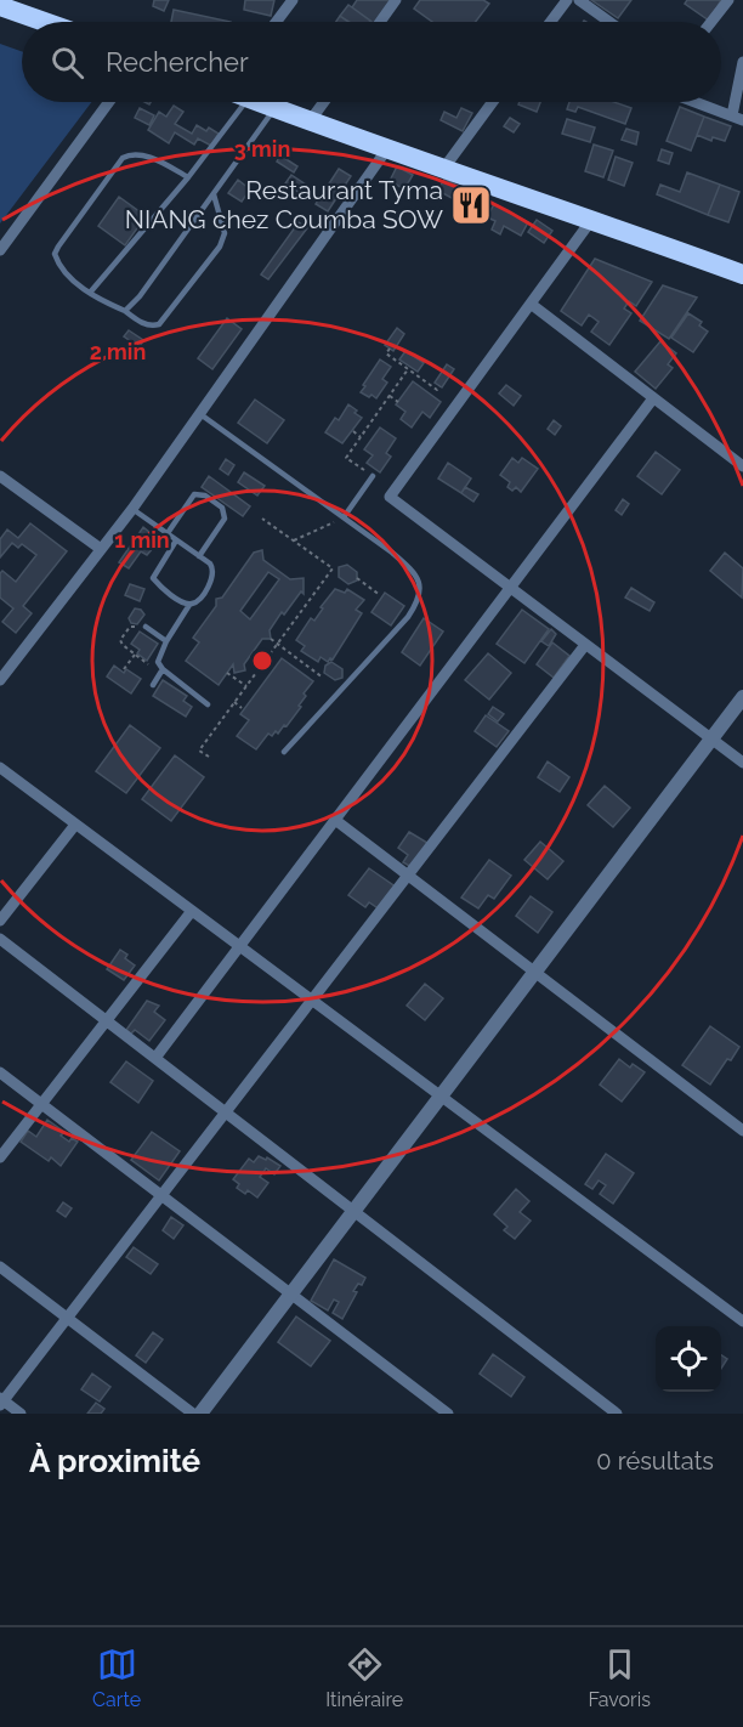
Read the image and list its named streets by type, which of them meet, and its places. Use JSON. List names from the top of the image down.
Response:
{
  "places": {
    "restaurant": ["Restaurant Tyma NIANG chez Coumba SOW"]
  },
  "page": {
    "search": "Rechercher",
    "heading": ["À proximité", "0 résultats"],
    "nav": ["Carte", "Itinéraire", "Favoris"]
  },
  "rings": ["3 min", "2 min", "1 min"]
}
